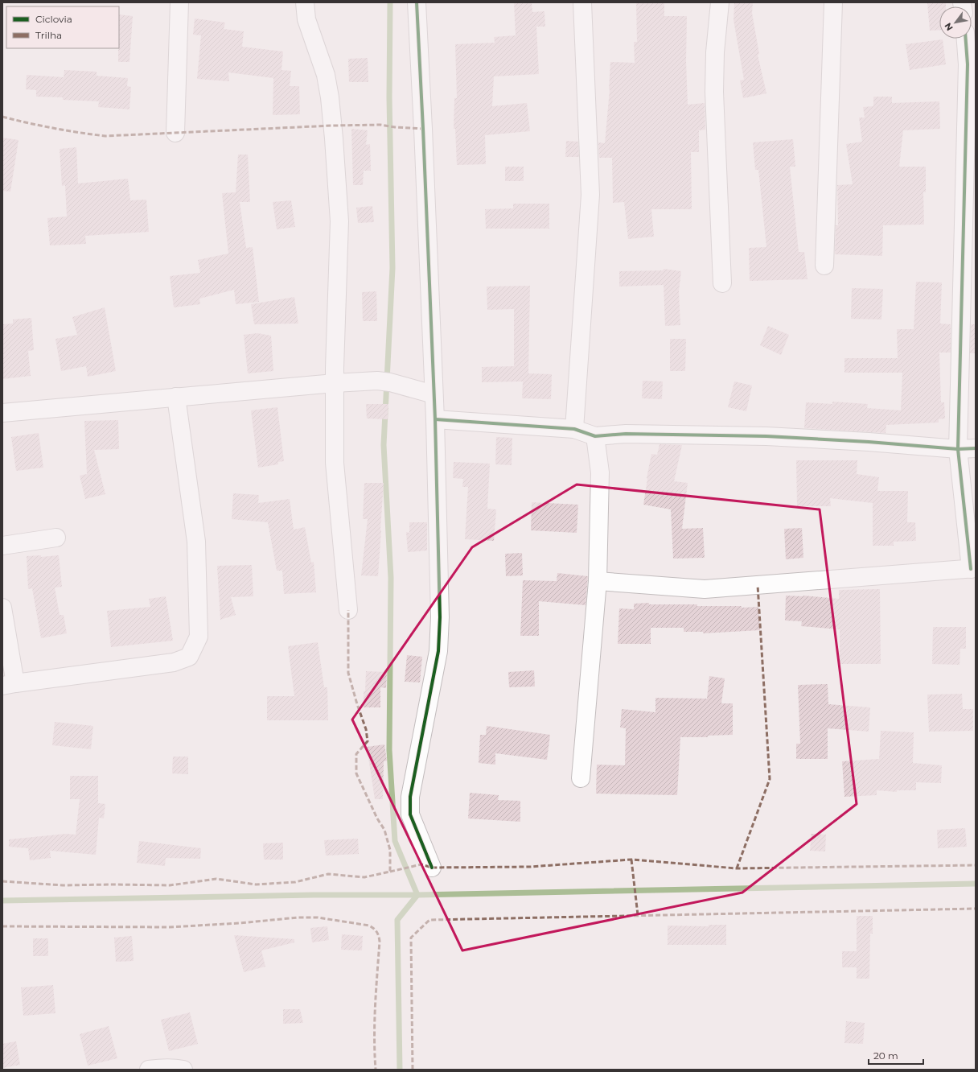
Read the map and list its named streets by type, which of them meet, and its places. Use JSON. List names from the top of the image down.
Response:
{
  "legend": ["Ciclovia", "Trilha"],
  "scale_bar": "20 m",
  "north": "bottom left"
}
